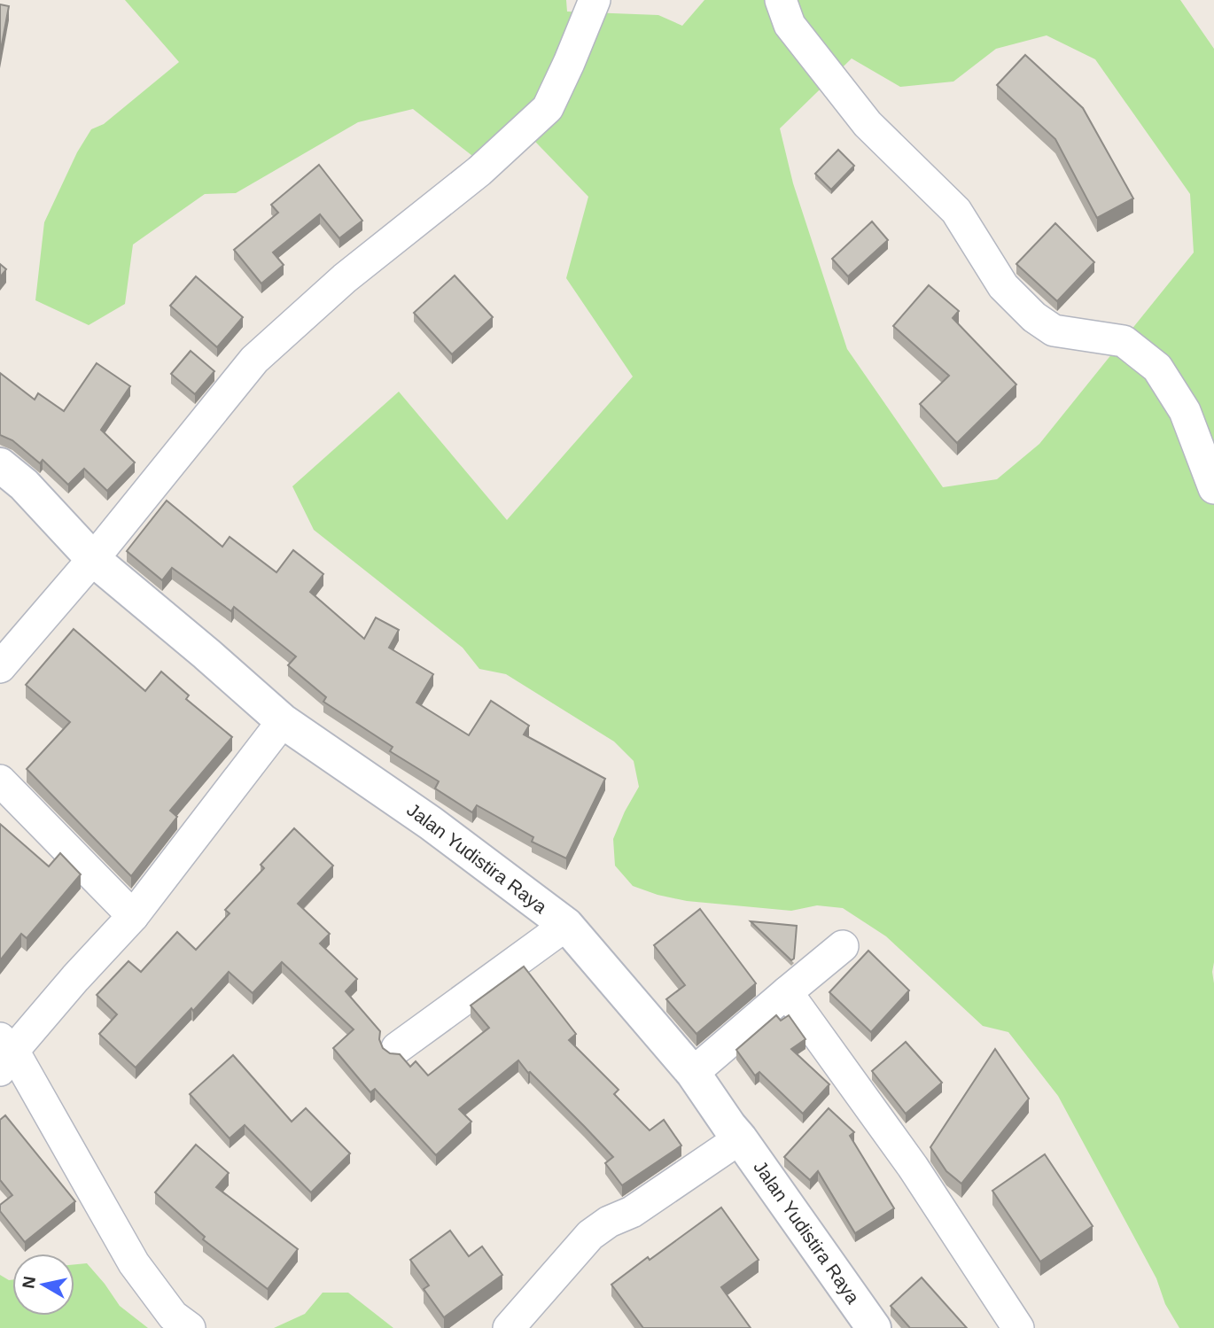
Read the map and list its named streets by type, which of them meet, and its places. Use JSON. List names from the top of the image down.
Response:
{
  "streets": {
    "street": ["Jalan Yudistira Raya"]
  },
  "north": "left"
}
